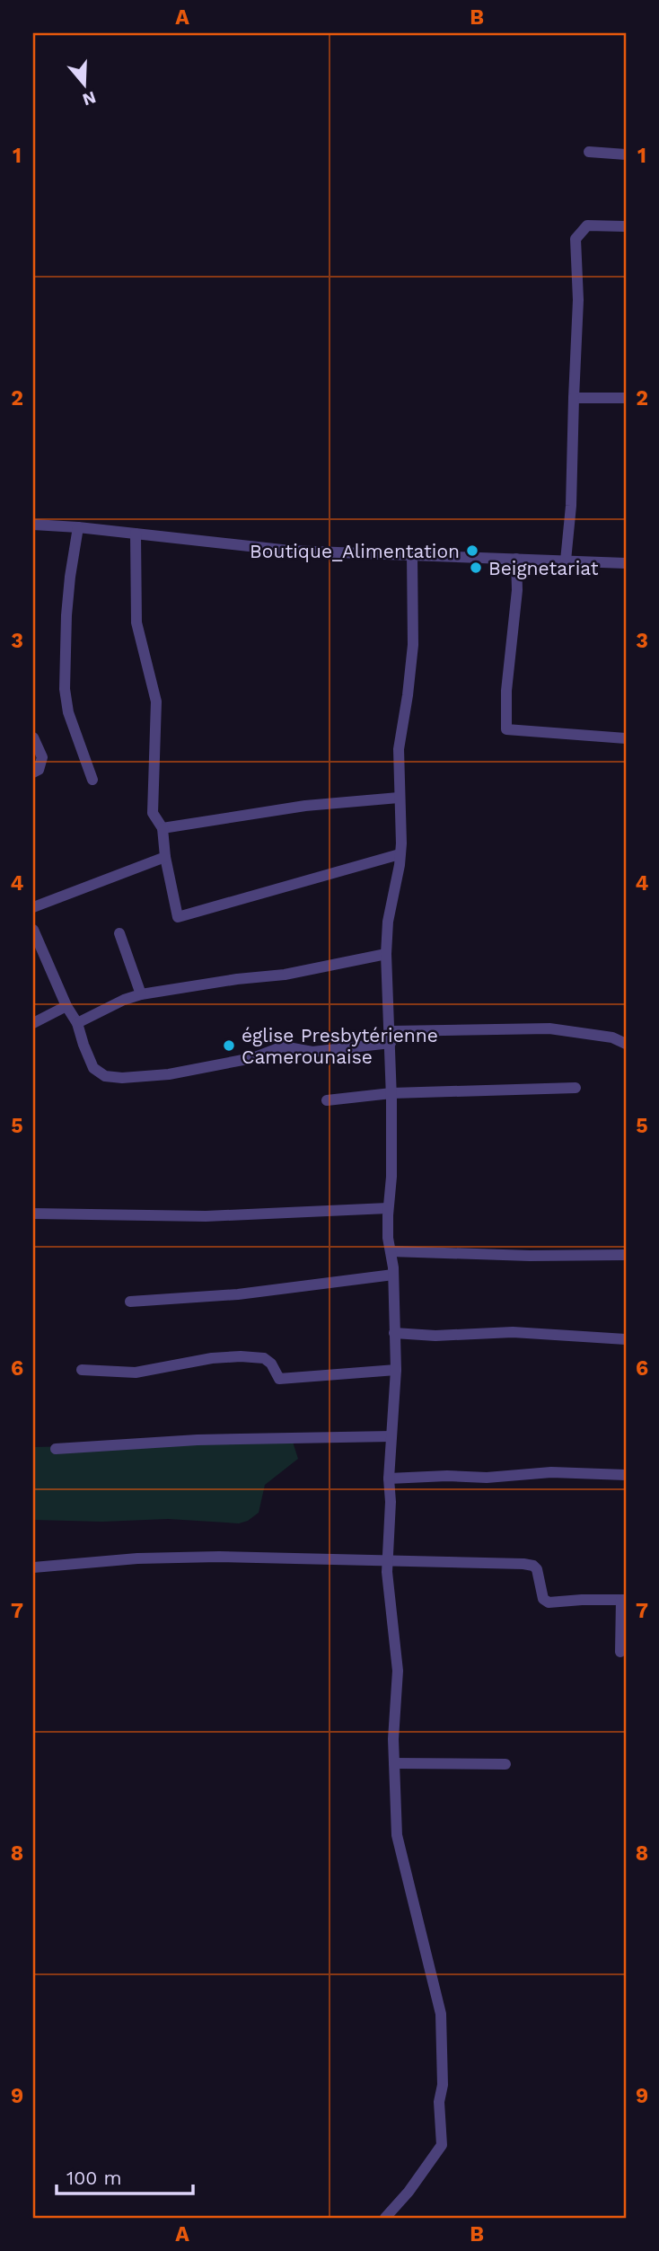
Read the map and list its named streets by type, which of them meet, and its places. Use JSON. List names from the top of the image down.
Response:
{
  "places": ["Boutique_Alimentation", "Beignetariat", "église Presbytérienne Camerounaise"],
  "scale_bar": "100 m",
  "north": "bottom",
  "grid": {
    "columns": ["A", "B"],
    "rows": [
      "1",
      "2",
      "3",
      "4",
      "5",
      "6",
      "7",
      "8",
      "9"
    ]
  }
}
